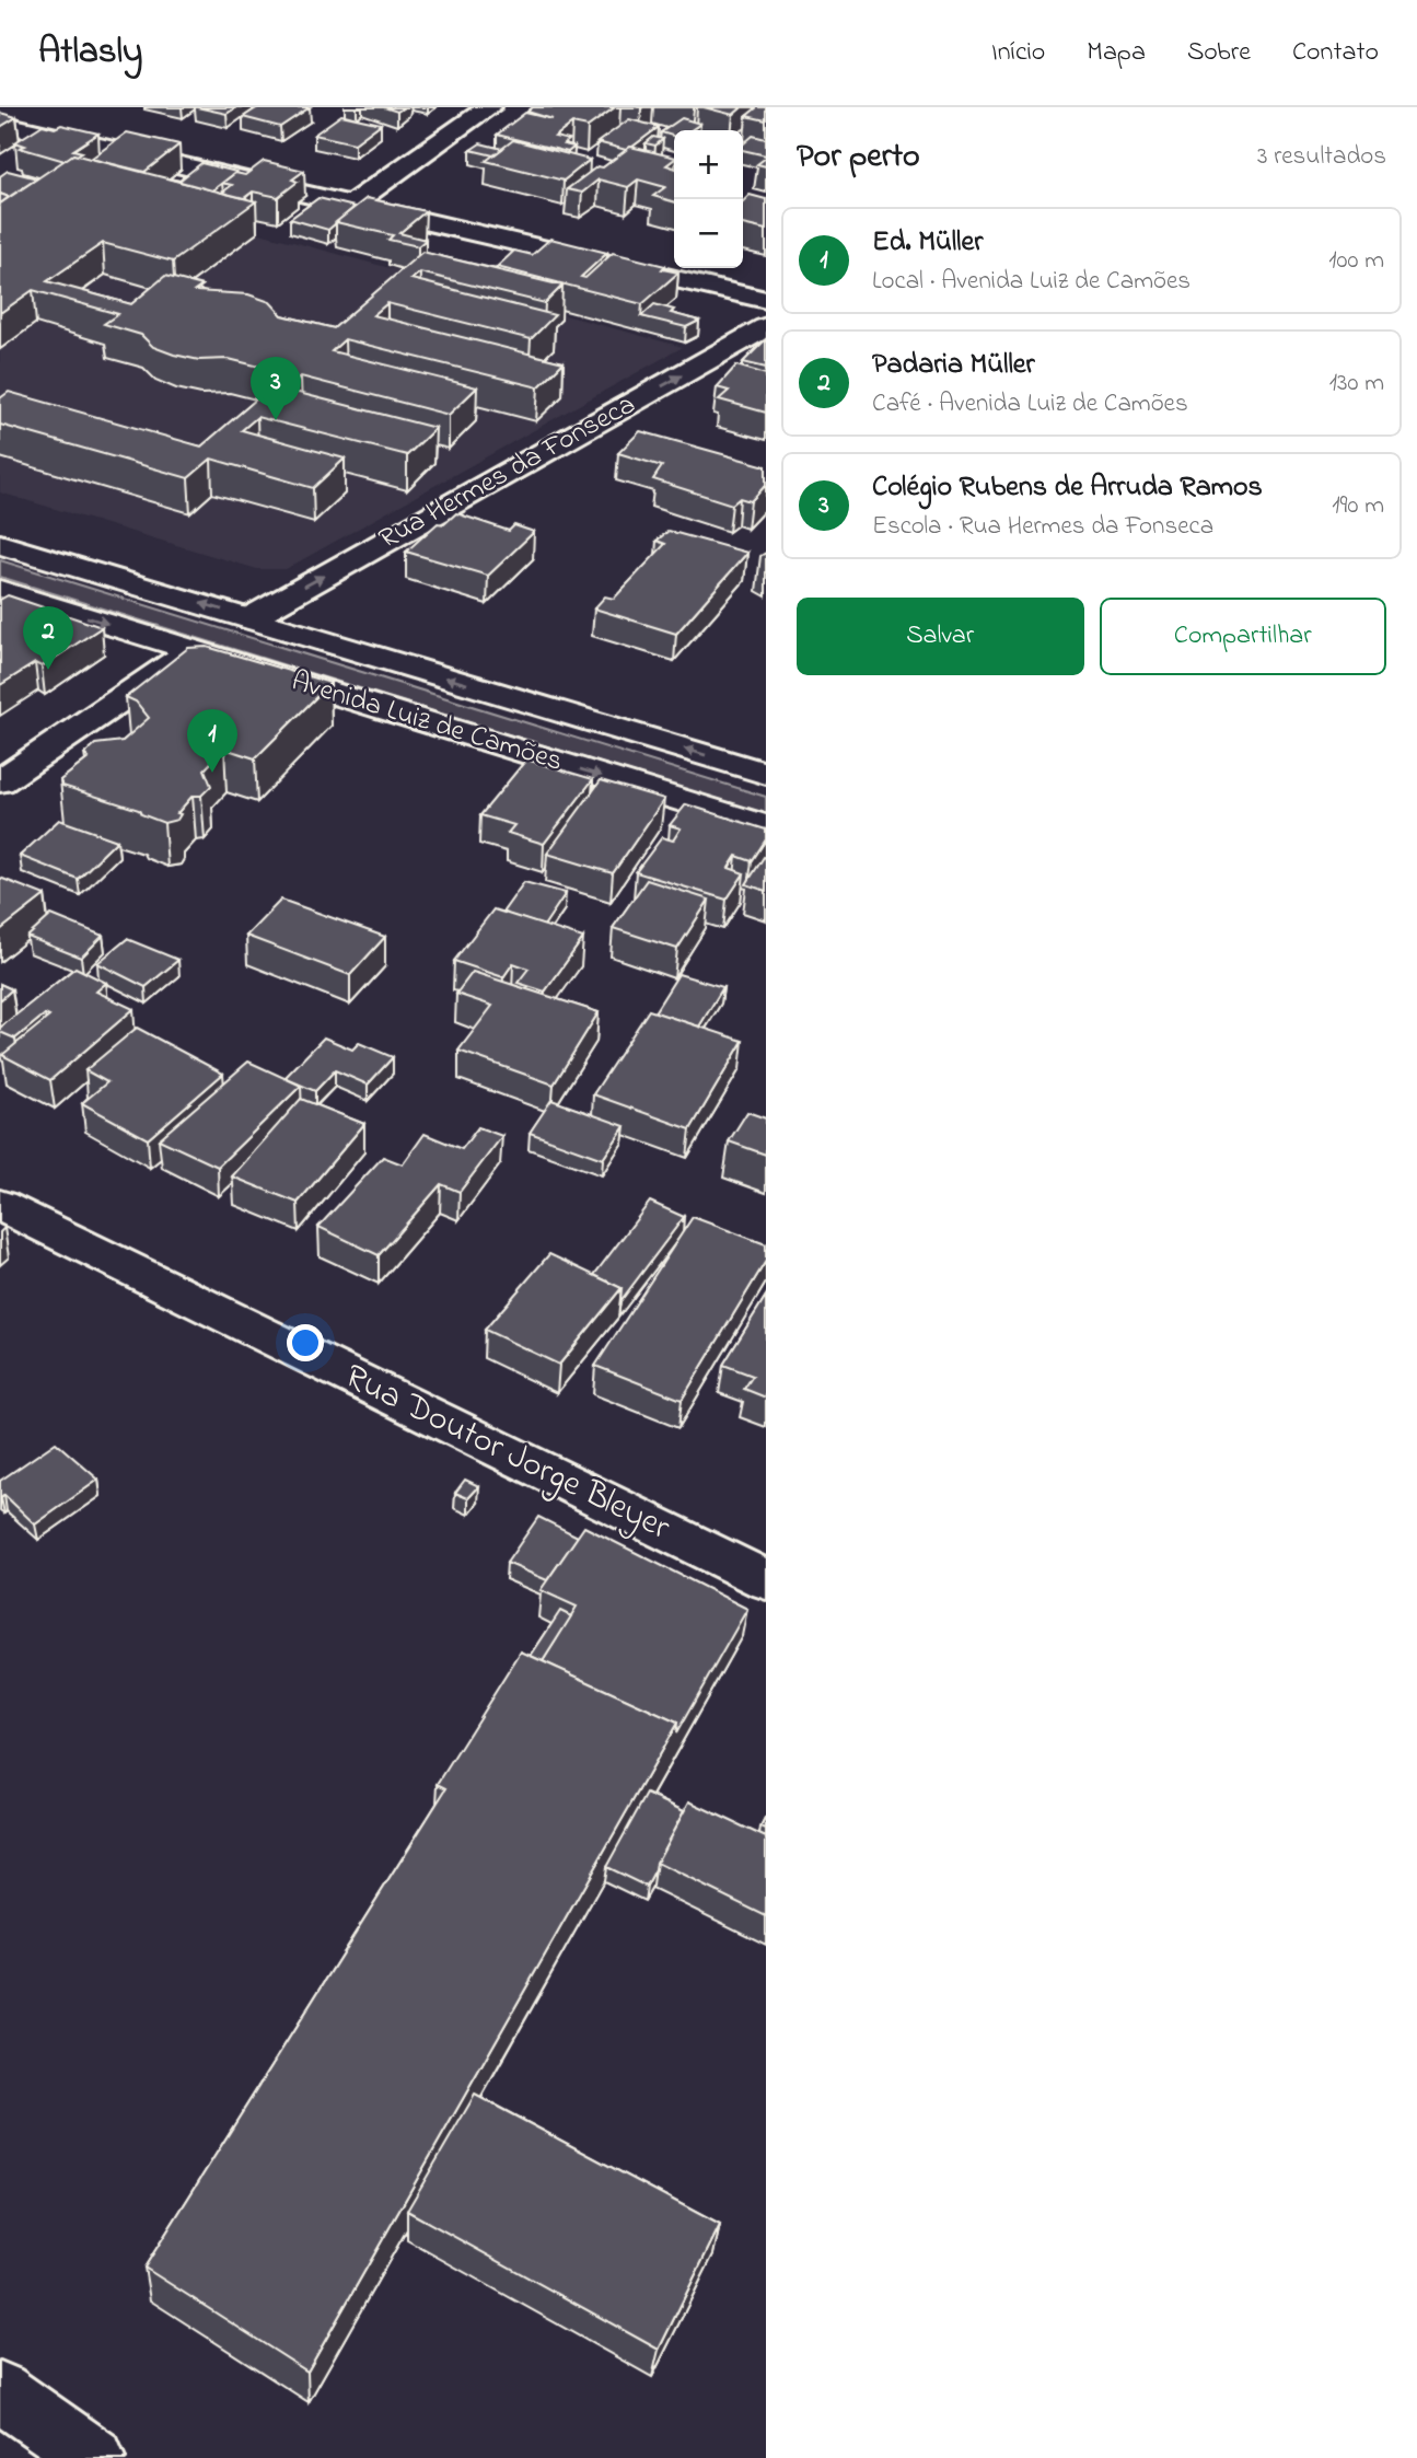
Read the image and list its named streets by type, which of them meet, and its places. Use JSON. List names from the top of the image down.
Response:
{
  "streets": {
    "street": ["Rua Hermes da Fonseca", "Avenida Luiz de Camões", "Rua Doutor Jorge Bleyer"]
  },
  "crossings": [
    ["Rua Hermes da Fonseca", "Avenida Luiz de Camões"]
  ],
  "one_way": ["Rua Hermes da Fonseca"],
  "page": {
    "header": "Atlasly",
    "nav": [
      "Início",
      "Mapa",
      "Sobre",
      "Contato"
    ],
    "heading": ["Por perto", "3 resultados"],
    "map_buttons": ["+", "−"],
    "list": [
      {
        "mark": "1",
        "name": "Ed. Müller",
        "note": "Local · Avenida Luiz de Camões",
        "value": "100 m"
      },
      {
        "mark": "2",
        "name": "Padaria Müller",
        "note": "Café · Avenida Luiz de Camões",
        "value": "130 m"
      },
      {
        "mark": "3",
        "name": "Colégio Rubens de Arruda Ramos",
        "note": "Escola · Rua Hermes da Fonseca",
        "value": "190 m"
      }
    ],
    "pins": ["3", "2", "1"],
    "buttons": ["Salvar", "Compartilhar"]
  }
}
